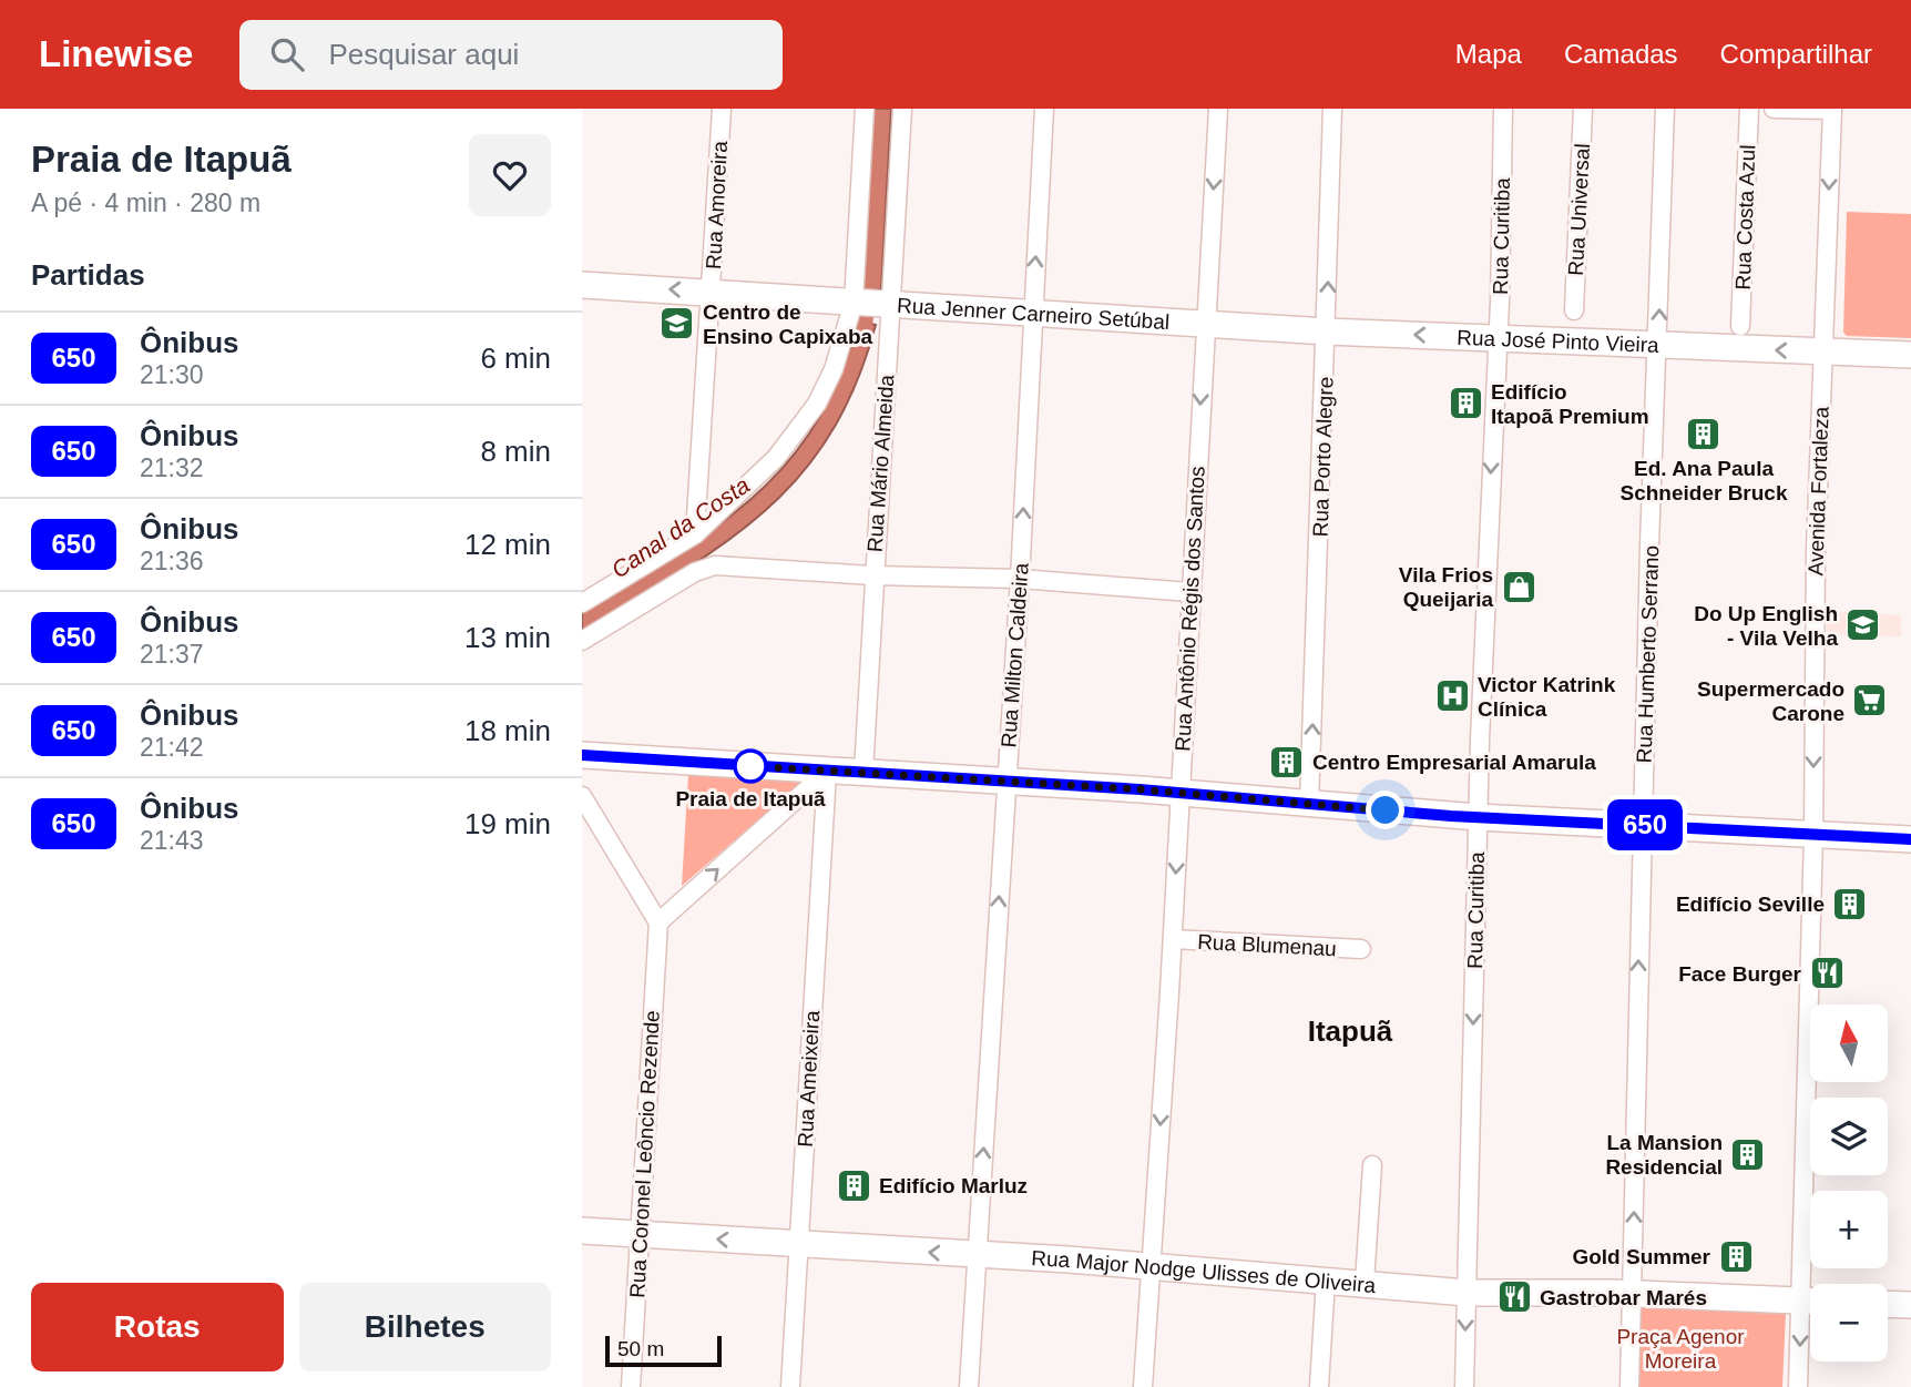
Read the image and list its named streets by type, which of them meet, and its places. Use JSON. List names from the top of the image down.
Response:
{
  "streets": {
    "main road": ["Rua Jenner Carneiro Setúbal", "Rua José Pinto Vieira", "Rua Major Nodge Ulisses de Oliveira"],
    "street": [
      "Rua Amoreira",
      "Rua Universal",
      "Rua Costa Azul",
      "Rua Curitiba",
      "Rua Porto Alegre",
      "Rua Mário Almeida",
      "Avenida Fortaleza",
      "Rua Antônio Régis dos Santos",
      "Rua Humberto Serrano",
      "Rua Milton Caldeira",
      "Rua Blumenau",
      "Rua Ameixeira",
      "Rua Coronel Leôncio Rezende"
    ]
  },
  "crossings": [
    ["Rua Amoreira", "Rua Jenner Carneiro Setúbal"],
    ["Rua Curitiba", "Rua José Pinto Vieira"],
    ["Rua Curitiba", "Rua Major Nodge Ulisses de Oliveira"],
    ["Rua Jenner Carneiro Setúbal", "Rua José Pinto Vieira"],
    ["Rua Jenner Carneiro Setúbal", "Rua Mário Almeida"],
    ["Rua Jenner Carneiro Setúbal", "Rua Antônio Régis dos Santos"],
    ["Rua Jenner Carneiro Setúbal", "Rua Milton Caldeira"],
    ["Rua José Pinto Vieira", "Rua Porto Alegre"],
    ["Rua José Pinto Vieira", "Avenida Fortaleza"],
    ["Rua José Pinto Vieira", "Rua Antônio Régis dos Santos"],
    ["Rua José Pinto Vieira", "Rua Humberto Serrano"],
    ["Rua Antônio Régis dos Santos", "Rua Blumenau"],
    ["Rua Antônio Régis dos Santos", "Rua Major Nodge Ulisses de Oliveira"],
    ["Rua Humberto Serrano", "Rua Major Nodge Ulisses de Oliveira"],
    ["Rua Milton Caldeira", "Rua Major Nodge Ulisses de Oliveira"],
    ["Rua Ameixeira", "Rua Major Nodge Ulisses de Oliveira"],
    ["Rua Coronel Leôncio Rezende", "Rua Major Nodge Ulisses de Oliveira"]
  ],
  "one_way": [
    "Rua Curitiba",
    "Rua José Pinto Vieira",
    "Rua Porto Alegre",
    "Avenida Fortaleza",
    "Rua Antônio Régis dos Santos",
    "Rua Humberto Serrano",
    "Rua Milton Caldeira"
  ],
  "districts": ["Itapuã"],
  "water": ["Canal da Costa"],
  "parks": ["Praça Agenor Moreira"],
  "places": {
    "school or university": ["Centro de Ensino Capixaba", "Do Up English - Vila Velha"],
    "building": [
      "Edifício Itapoã Premium",
      "Ed. Ana Paula Schneider Bruck",
      "Centro Empresarial Amarula",
      "Edifício Seville",
      "La Mansion Residencial",
      "Edifício Marluz",
      "Gold Summer"
    ],
    "shop": ["Vila Frios Queijaria"],
    "hospital": ["Victor Katrink Clínica"],
    "supermarket": ["Supermercado Carone"],
    "other": ["Praia de Itapuã"],
    "restaurant": ["Face Burger", "Gastrobar Marés"]
  },
  "lines": ["bus line 650"],
  "scale_bar": "50 m",
  "north": "top",
  "page": {
    "header": "Linewise",
    "search": "Pesquisar aqui",
    "nav": ["Mapa", "Camadas", "Compartilhar"],
    "heading": [
      ["Praia de Itapuã", "A pé · 4 min · 280 m"],
      "Partidas"
    ],
    "on_map": "650",
    "list": [
      {
        "mark": "650",
        "name": "Ônibus",
        "note": "21:30",
        "value": "6 min"
      },
      {
        "mark": "650",
        "name": "Ônibus",
        "note": "21:32",
        "value": "8 min"
      },
      {
        "mark": "650",
        "name": "Ônibus",
        "note": "21:36",
        "value": "12 min"
      },
      {
        "mark": "650",
        "name": "Ônibus",
        "note": "21:37",
        "value": "13 min"
      },
      {
        "mark": "650",
        "name": "Ônibus",
        "note": "21:42",
        "value": "18 min"
      },
      {
        "mark": "650",
        "name": "Ônibus",
        "note": "21:43",
        "value": "19 min"
      }
    ],
    "map_buttons": ["+", "−"],
    "buttons": ["Rotas", "Bilhetes"],
    "scale": "50 m"
  }
}
